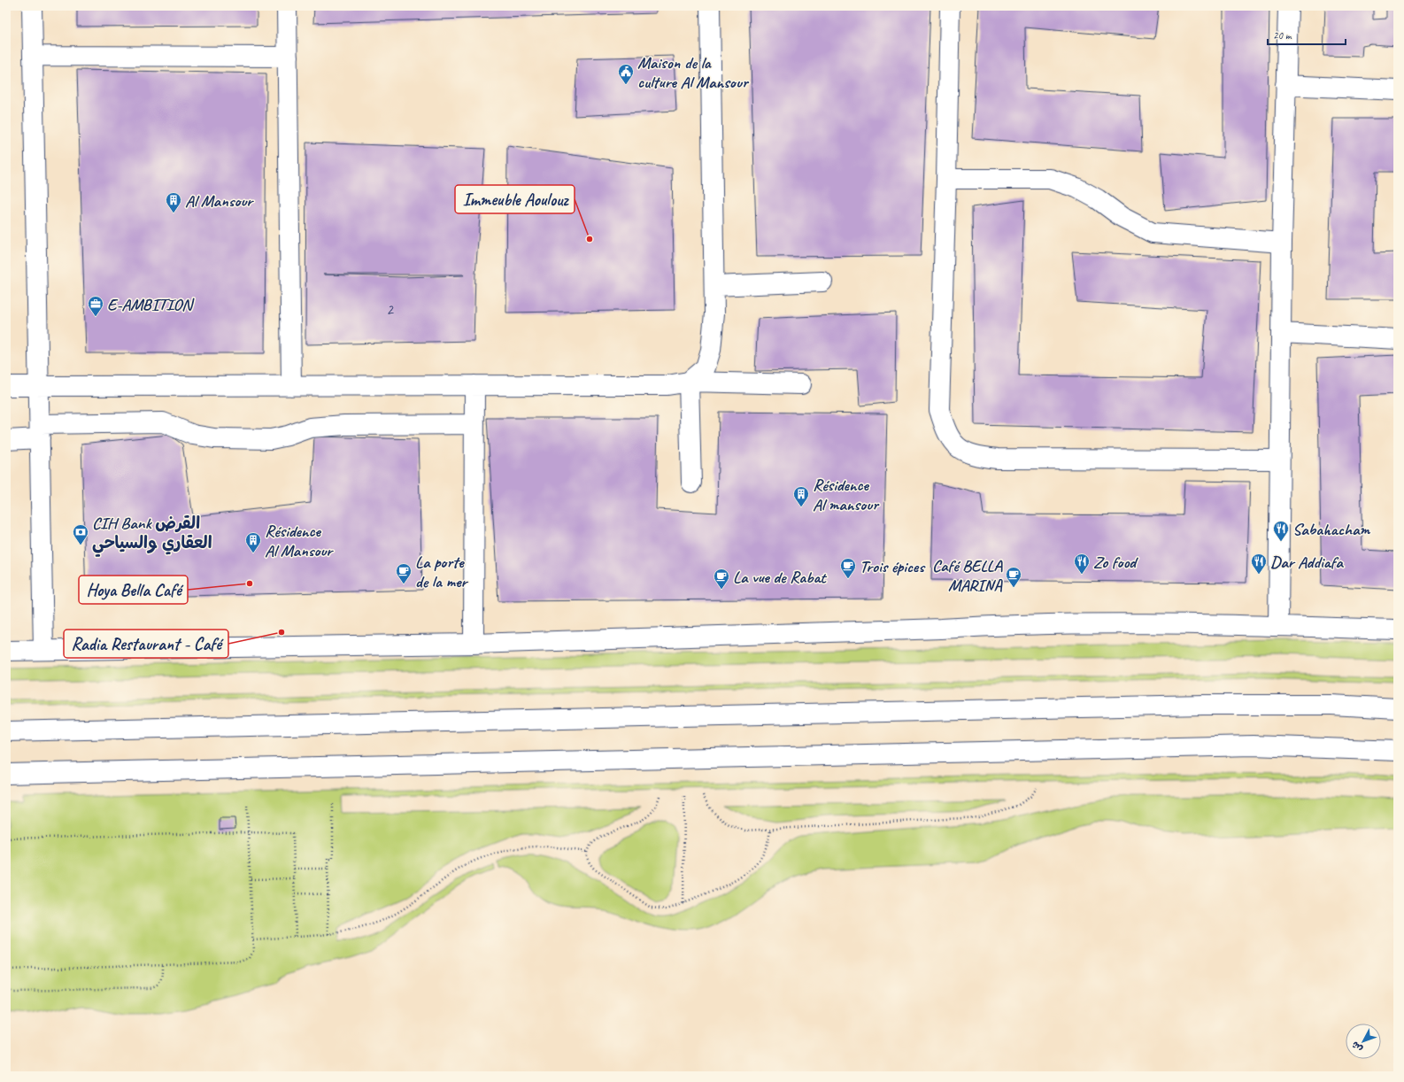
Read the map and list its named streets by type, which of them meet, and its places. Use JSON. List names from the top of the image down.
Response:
{
  "places": {
    "public building": ["Maison de la culture Al Mansour"],
    "building": ["Al Mansour", "Résidence Al mansour", "Résidence Al Mansour"],
    "other": ["Immeuble Aoulouz", "Hoya Bella Café", "Radia Restaurant - Café"],
    "office": ["E-AMBITION"],
    "restaurant": ["Sabahacham", "Zo food", "Dar Addiafa"],
    "bank": ["CIH Bank القرض العقاري والسياحي"],
    "cafe": [
      "Trois épices",
      "La porte de la mer",
      "Café BELLA MARINA",
      "La vue de Rabat"
    ]
  },
  "house_numbers": ["2"],
  "scale_bar": "20 m",
  "north": "bottom left"
}
